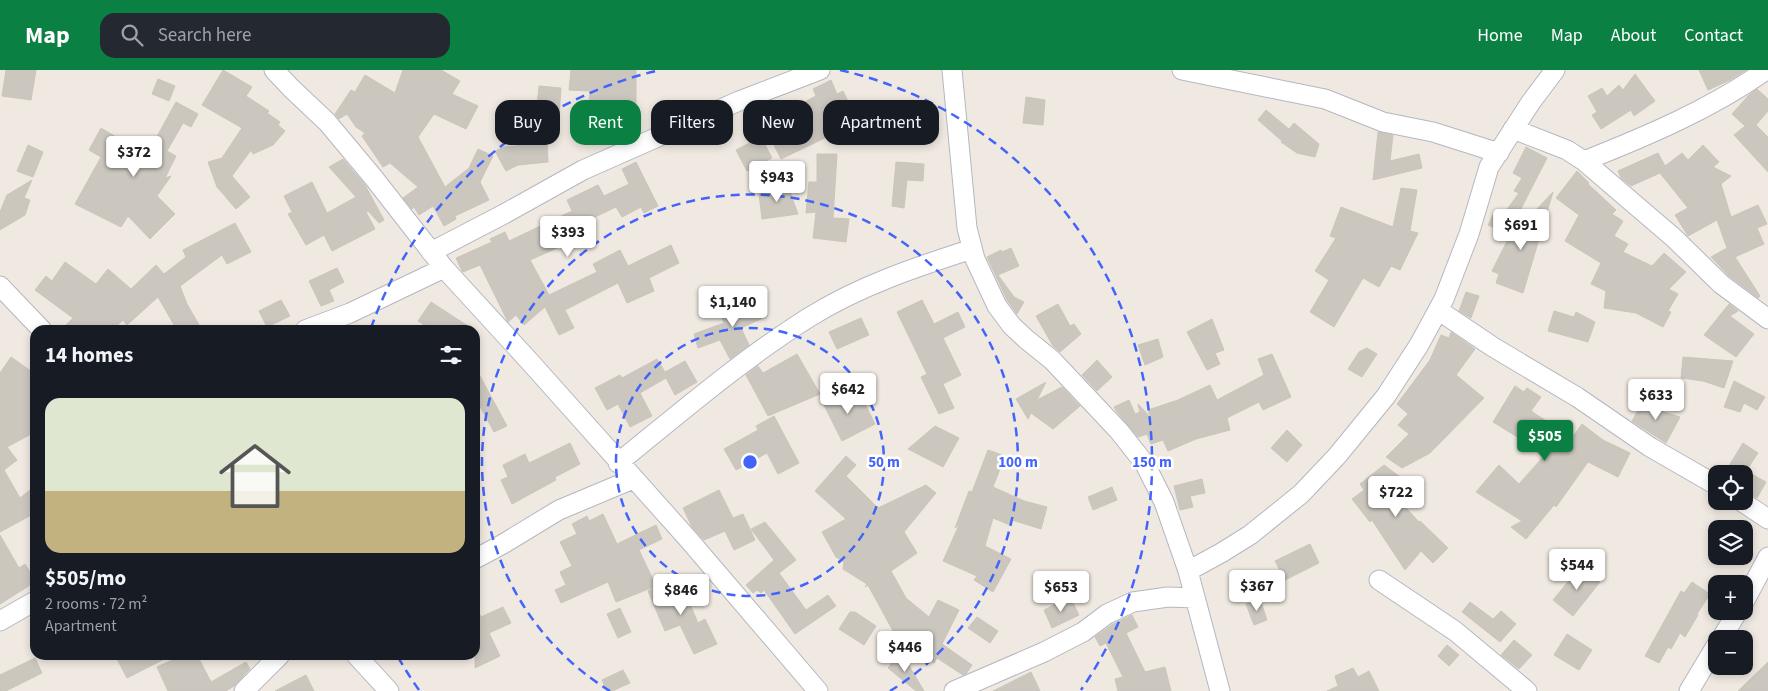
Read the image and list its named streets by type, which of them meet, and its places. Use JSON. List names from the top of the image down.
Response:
{
  "page": {
    "header": "Map",
    "search": "Search here",
    "nav": [
      "Home",
      "Map",
      "About",
      "Contact"
    ],
    "chip": [
      "Buy",
      "Rent",
      "Filters",
      "New",
      "Apartment"
    ],
    "price": [
      "$372",
      "$943",
      "$691",
      "$393",
      "$1,140",
      "$642",
      "$633",
      "$505",
      "$722",
      "$544",
      "$367",
      "$653",
      "$846",
      "$446"
    ],
    "heading": "14 homes",
    "list": [
      {
        "name": "$505/mo",
        "note": "2 rooms · 72 m² · Apartment"
      }
    ],
    "map_buttons": ["+", "−"]
  },
  "rings": ["50 m", "100 m", "150 m"]
}
